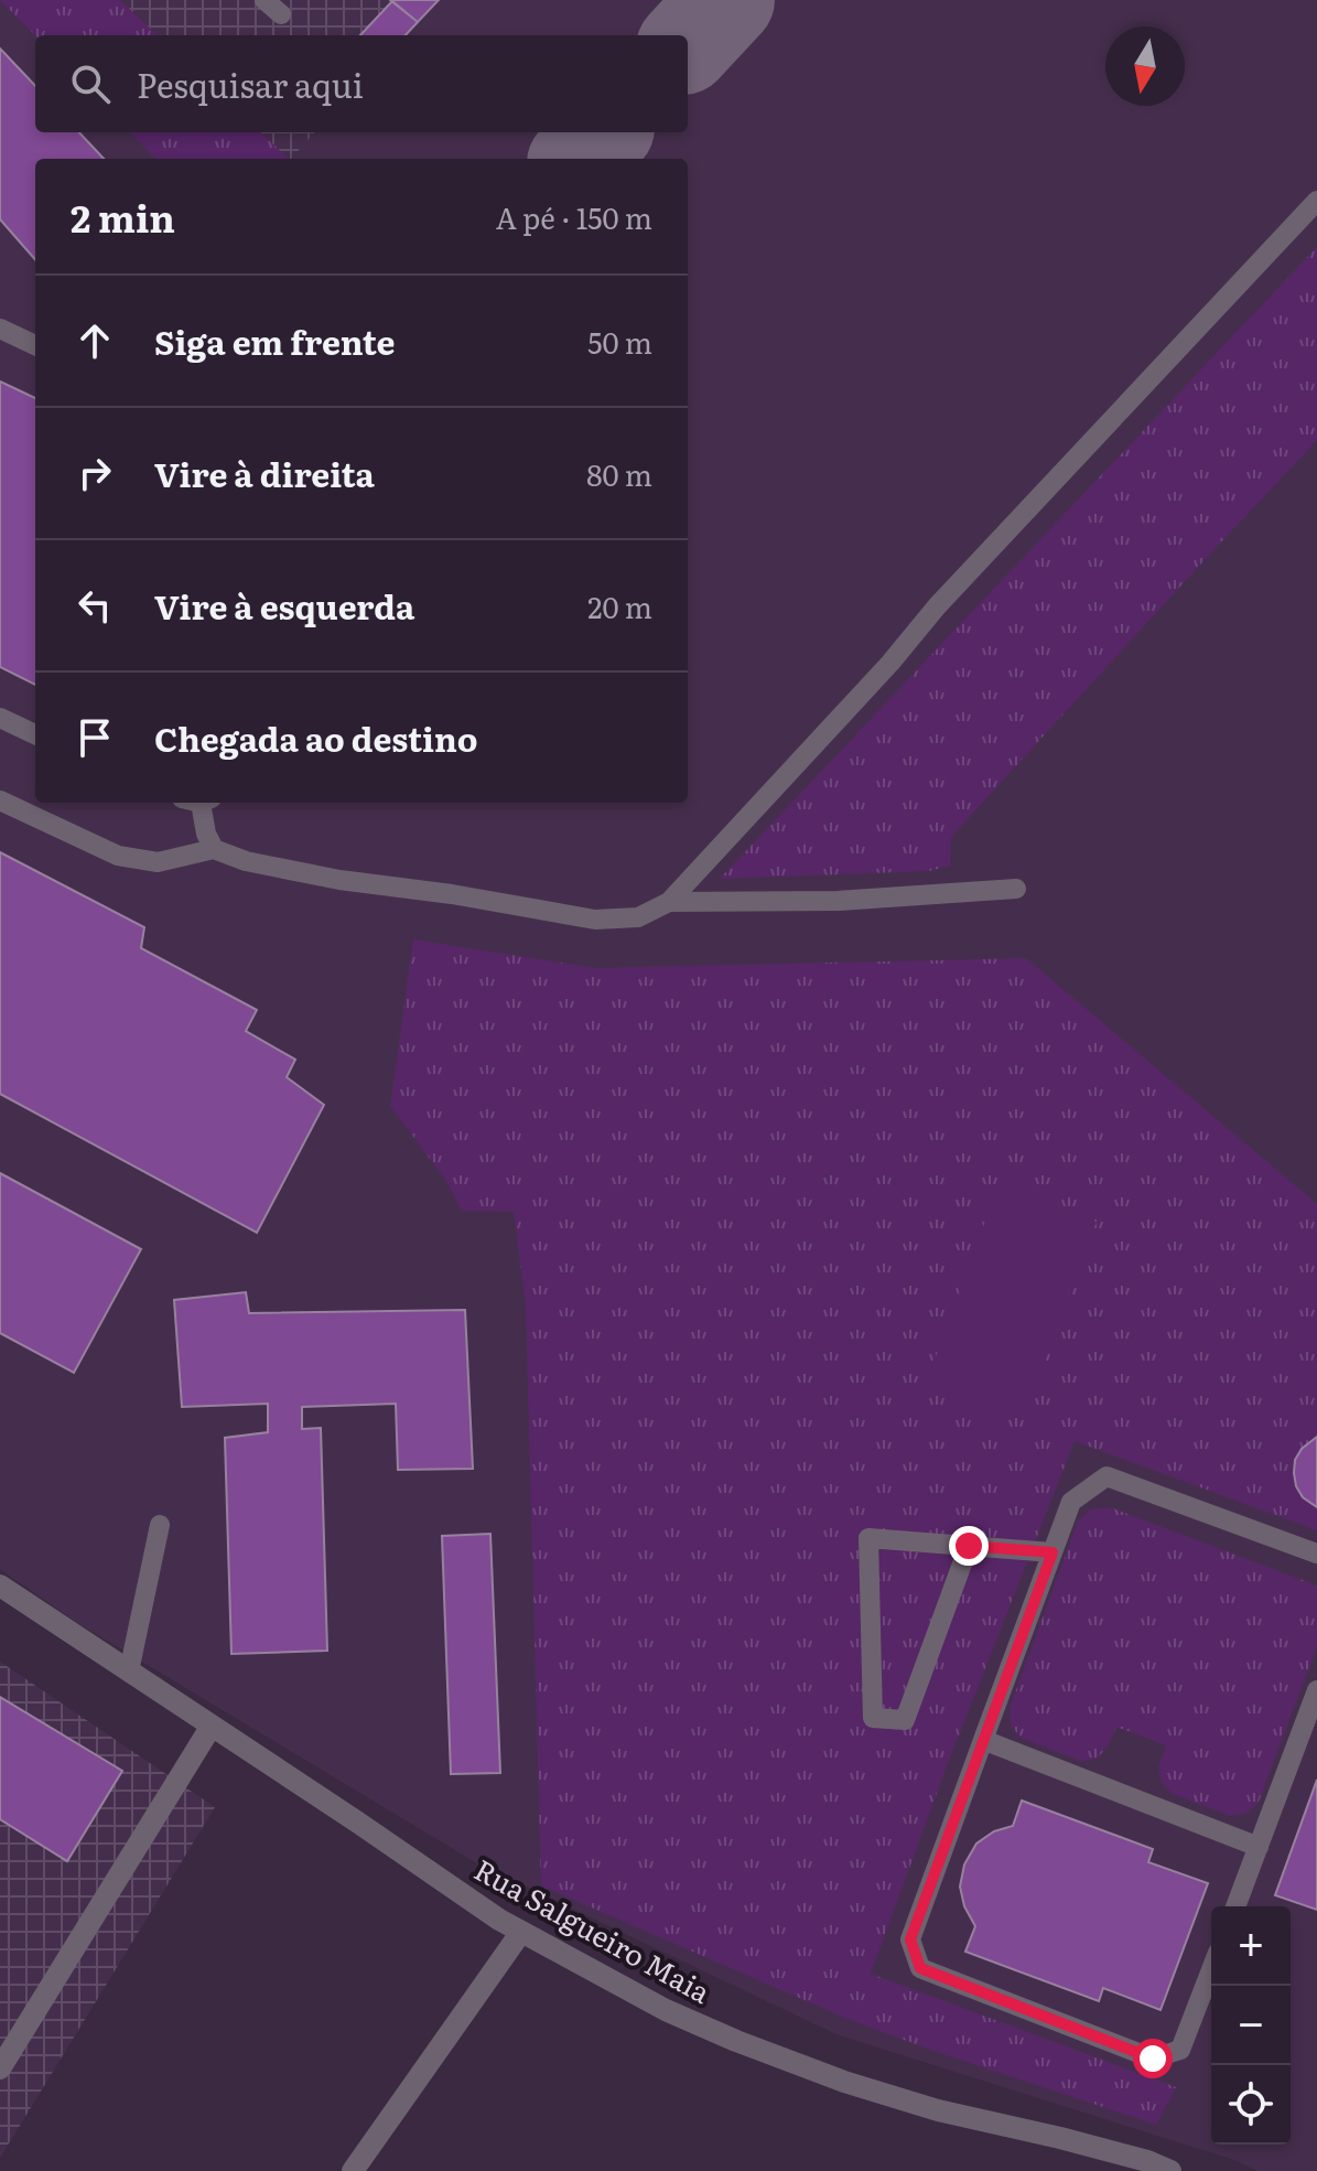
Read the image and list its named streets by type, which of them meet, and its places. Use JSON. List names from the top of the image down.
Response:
{
  "streets": {
    "street": ["Rua Salgueiro Maia"]
  },
  "north": "bottom",
  "page": {
    "search": "Pesquisar aqui",
    "heading": ["2 min", "A pé · 150 m"],
    "list": [
      ["Siga em frente", "50 m"],
      ["Vire à direita", "80 m"],
      ["Vire à esquerda", "20 m"],
      "Chegada ao destino"
    ],
    "map_buttons": ["+", "−"]
  }
}
